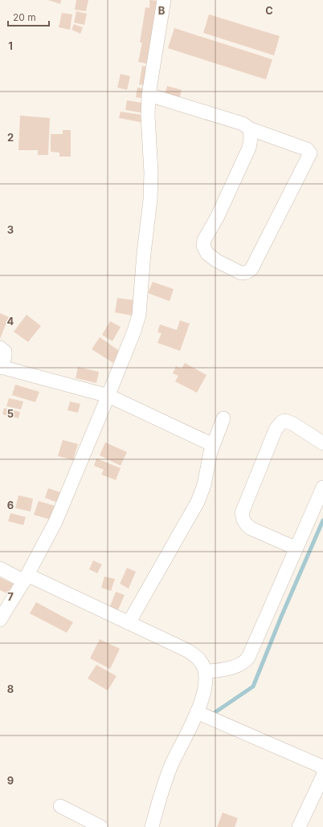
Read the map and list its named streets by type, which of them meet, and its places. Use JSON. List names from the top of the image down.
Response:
{
  "scale_bar": "20 m",
  "grid": {
    "columns": ["B", "C"],
    "rows": [
      "1",
      "2",
      "3",
      "4",
      "5",
      "6",
      "7",
      "8",
      "9"
    ]
  }
}
